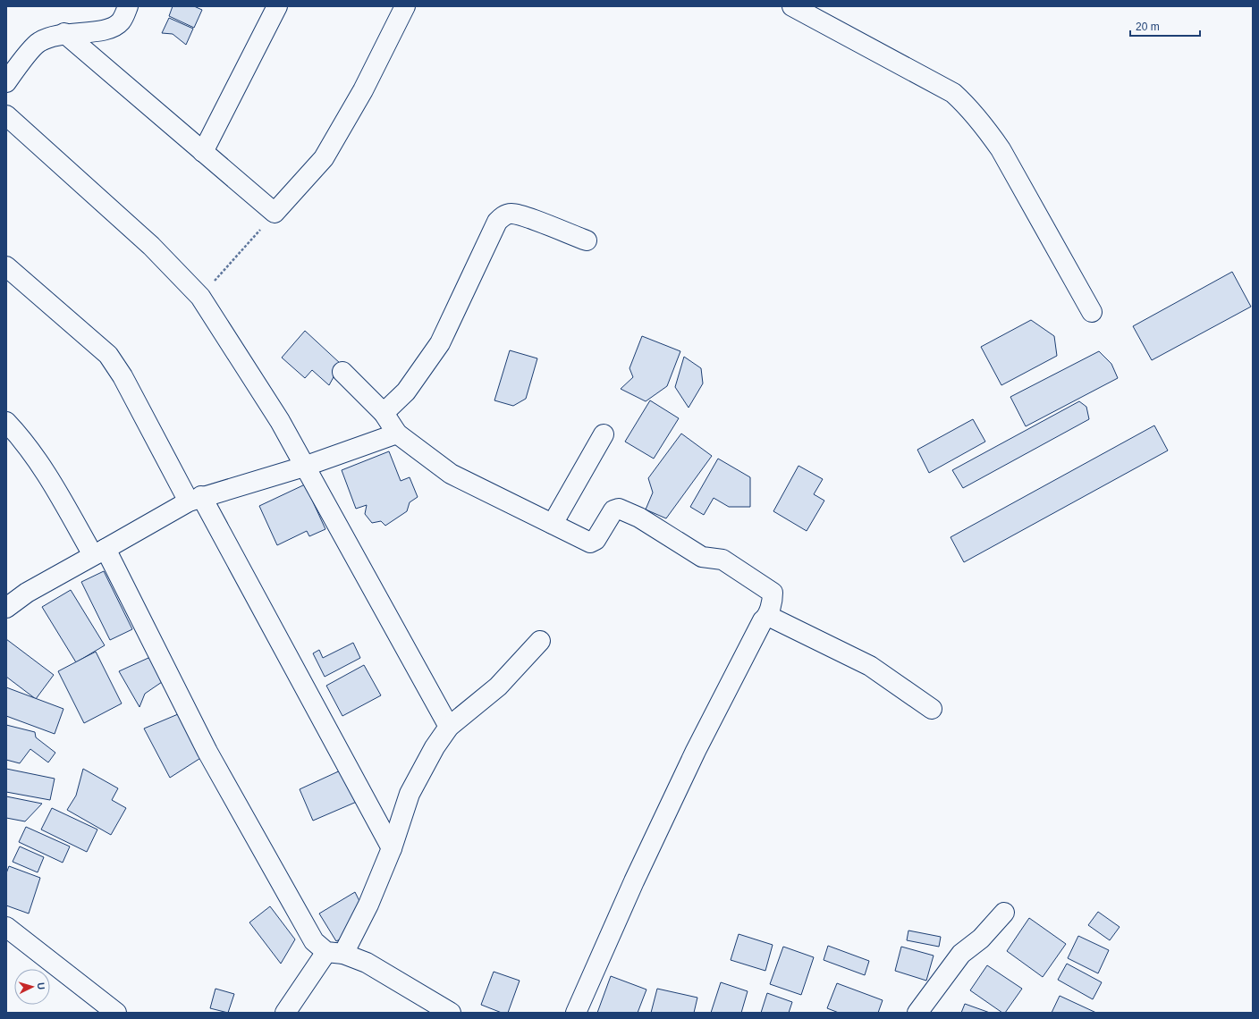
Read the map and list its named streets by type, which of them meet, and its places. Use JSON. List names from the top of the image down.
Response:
{
  "scale_bar": "20 m",
  "north": "right"
}
